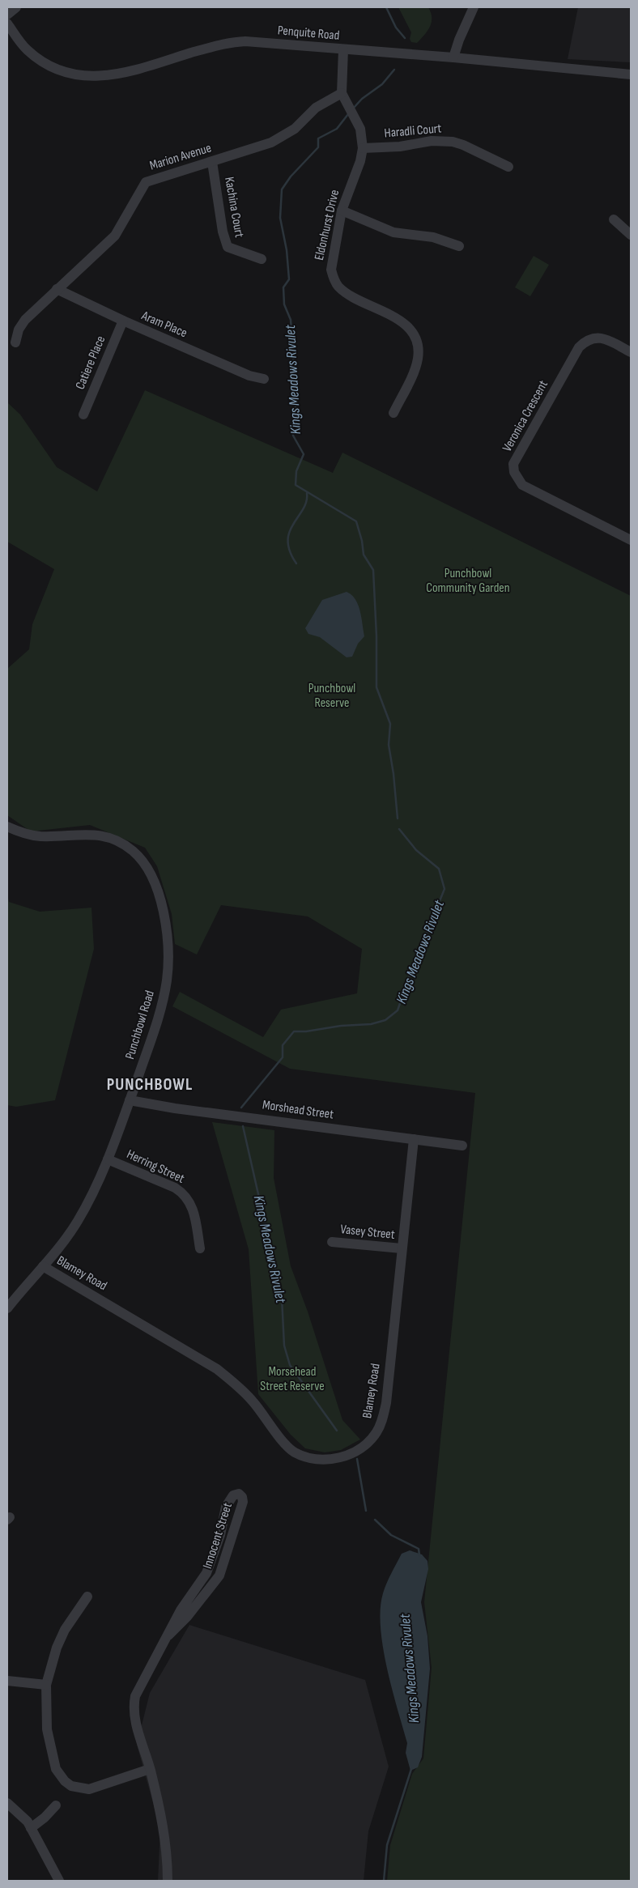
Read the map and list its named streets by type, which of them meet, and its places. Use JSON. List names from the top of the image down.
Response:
{
  "streets": {
    "street": [
      "Penquite Road",
      "Haradli Court",
      "Marion Avenue",
      "Kachina Court",
      "Eldonhurst Drive",
      "Aram Place",
      "Catiere Place",
      "Veronica Crescent",
      "Punchbowl Road",
      "Morshead Street",
      "Herring Street",
      "Vasey Street",
      "Blamey Road",
      "Innocent Street"
    ]
  },
  "crossings": [
    ["Penquite Road", "Eldonhurst Drive"],
    ["Haradli Court", "Eldonhurst Drive"],
    ["Marion Avenue", "Kachina Court"],
    ["Marion Avenue", "Eldonhurst Drive"],
    ["Marion Avenue", "Aram Place"],
    ["Aram Place", "Catiere Place"],
    ["Punchbowl Road", "Morshead Street"],
    ["Punchbowl Road", "Herring Street"],
    ["Punchbowl Road", "Blamey Road"],
    ["Morshead Street", "Blamey Road"],
    ["Vasey Street", "Blamey Road"]
  ],
  "districts": ["PUNCHBOWL"],
  "water": ["Kings Meadows Rivulet"],
  "parks": ["Punchbowl Community Garden", "Punchbowl Reserve", "Morsehead Street Reserve"]
}
